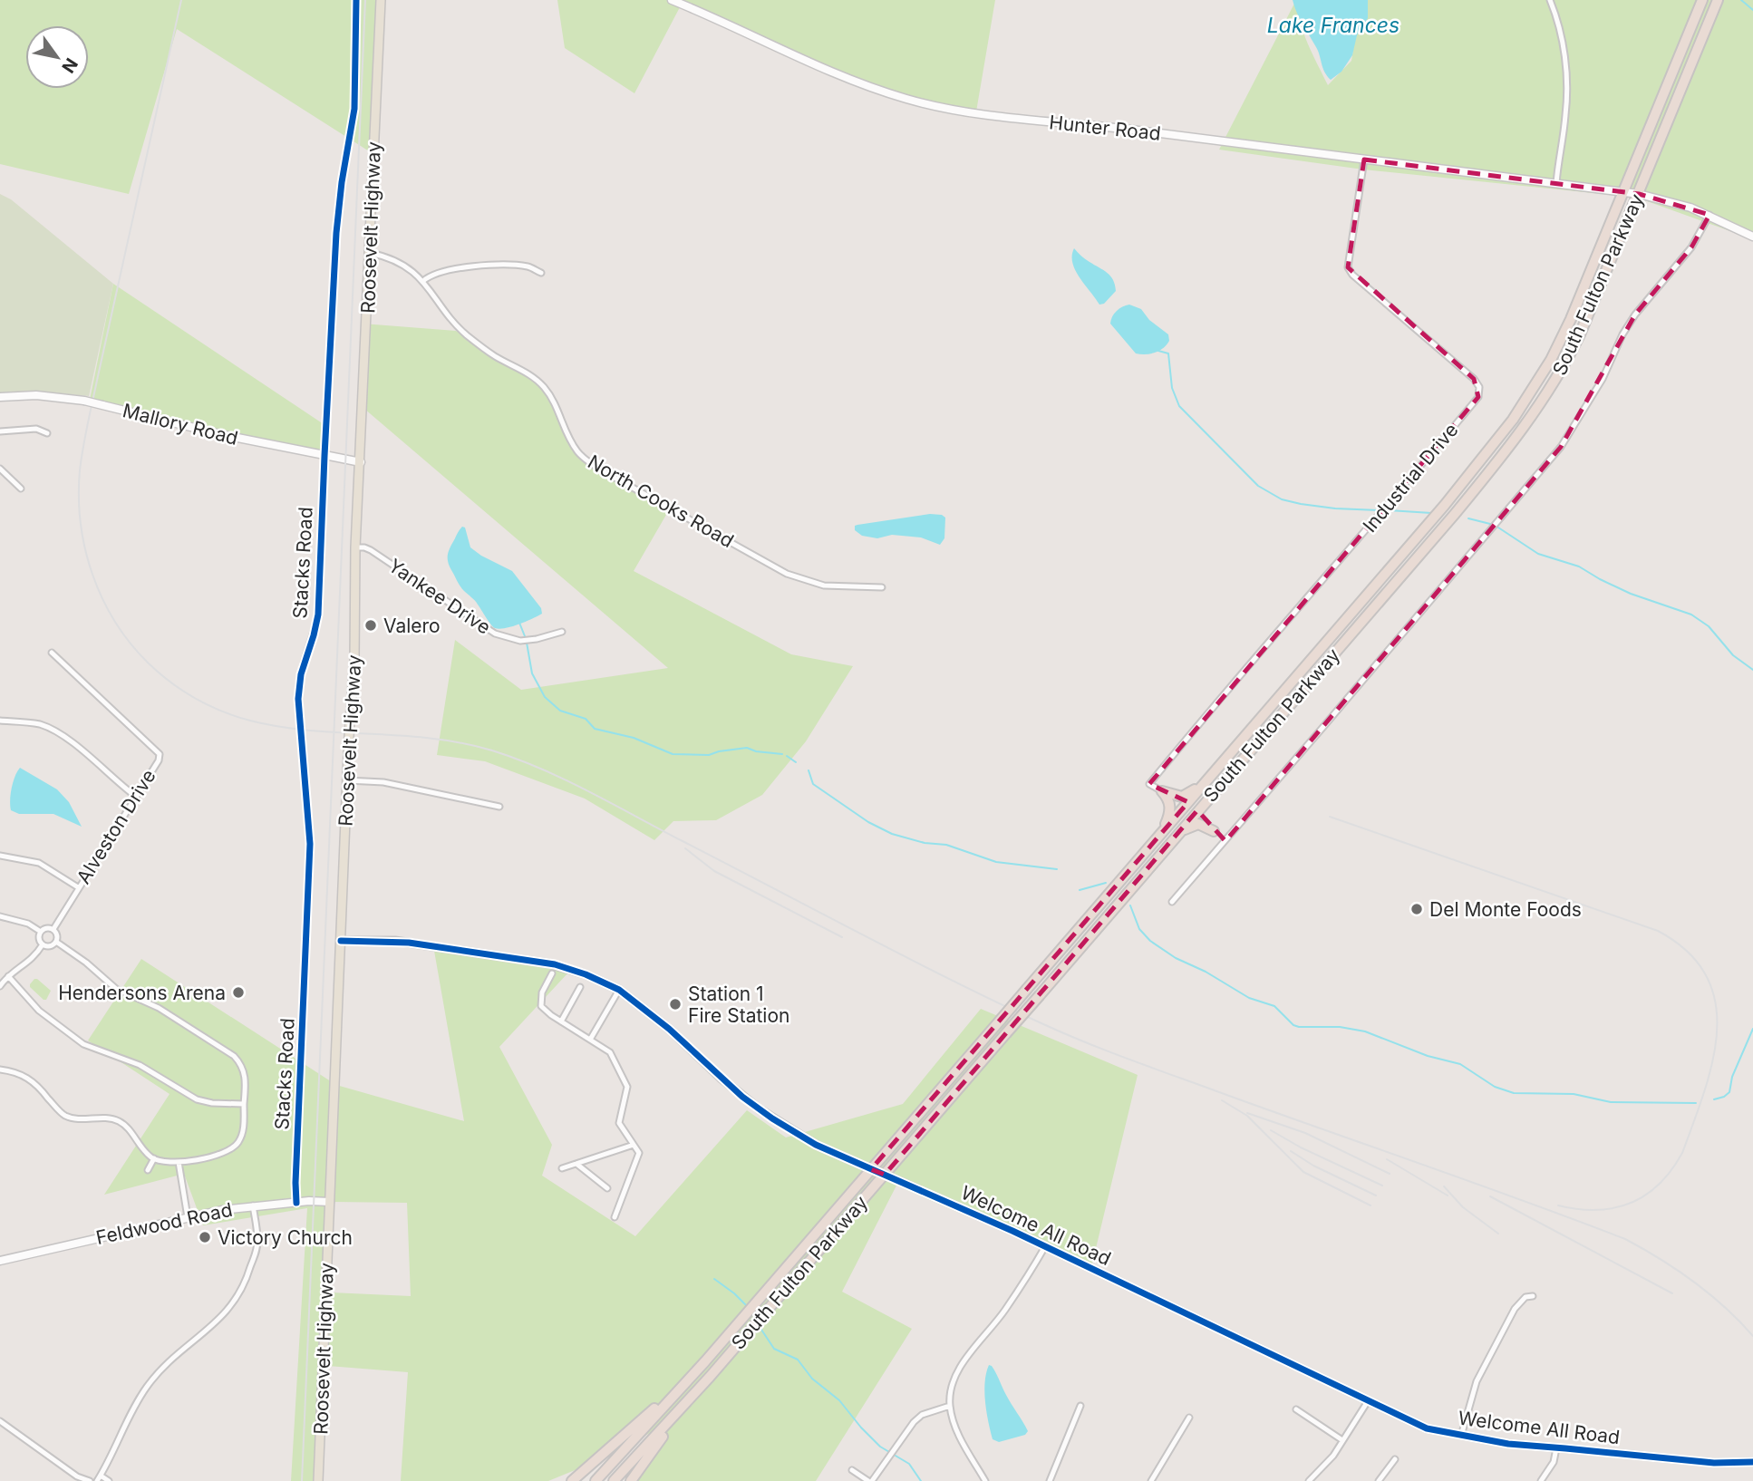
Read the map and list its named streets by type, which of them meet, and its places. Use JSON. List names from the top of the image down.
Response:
{
  "streets": {
    "highway": ["South Fulton Parkway"],
    "main road": ["Roosevelt Highway"],
    "street": [
      "Hunter Road",
      "Mallory Road",
      "Industrial Drive",
      "North Cooks Road",
      "Stacks Road",
      "Yankee Drive",
      "Alveston Drive",
      "Feldwood Road",
      "Welcome All Road"
    ]
  },
  "crossings": [
    ["Hunter Road", "South Fulton Parkway"],
    ["Hunter Road", "Industrial Drive"],
    ["Roosevelt Highway", "Mallory Road"],
    ["Roosevelt Highway", "North Cooks Road"],
    ["Roosevelt Highway", "Yankee Drive"],
    ["Roosevelt Highway", "Feldwood Road"],
    ["Roosevelt Highway", "Welcome All Road"],
    ["Mallory Road", "Stacks Road"],
    ["Stacks Road", "Feldwood Road"]
  ],
  "water": ["Lake Frances"],
  "places": [
    "Valero",
    "Del Monte Foods",
    "Hendersons Arena",
    "Station 1 Fire Station",
    "Victory Church"
  ],
  "north": "bottom right"
}
